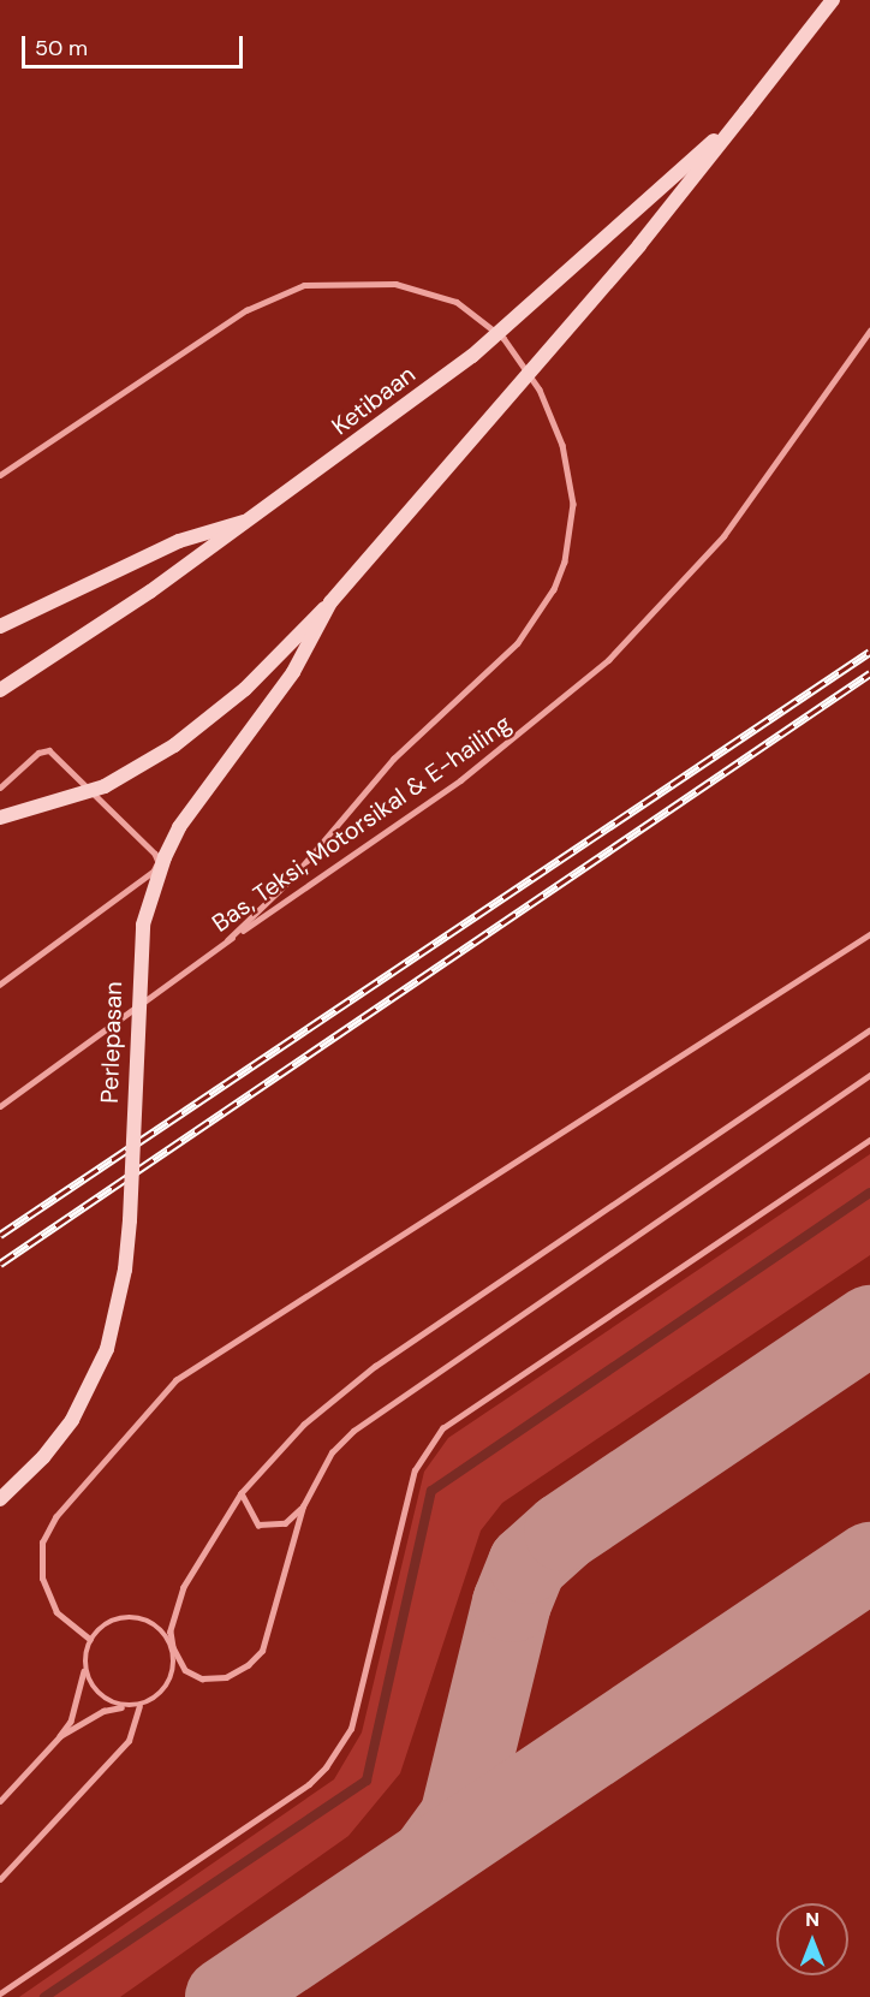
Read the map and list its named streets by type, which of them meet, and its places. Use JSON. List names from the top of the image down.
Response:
{
  "streets": {
    "main road": ["Ketibaan", "Perlepasan"],
    "lane": ["Bas, Teksi, Motorsikal & E-hailing"]
  },
  "scale_bar": "50 m",
  "north": "top"
}
